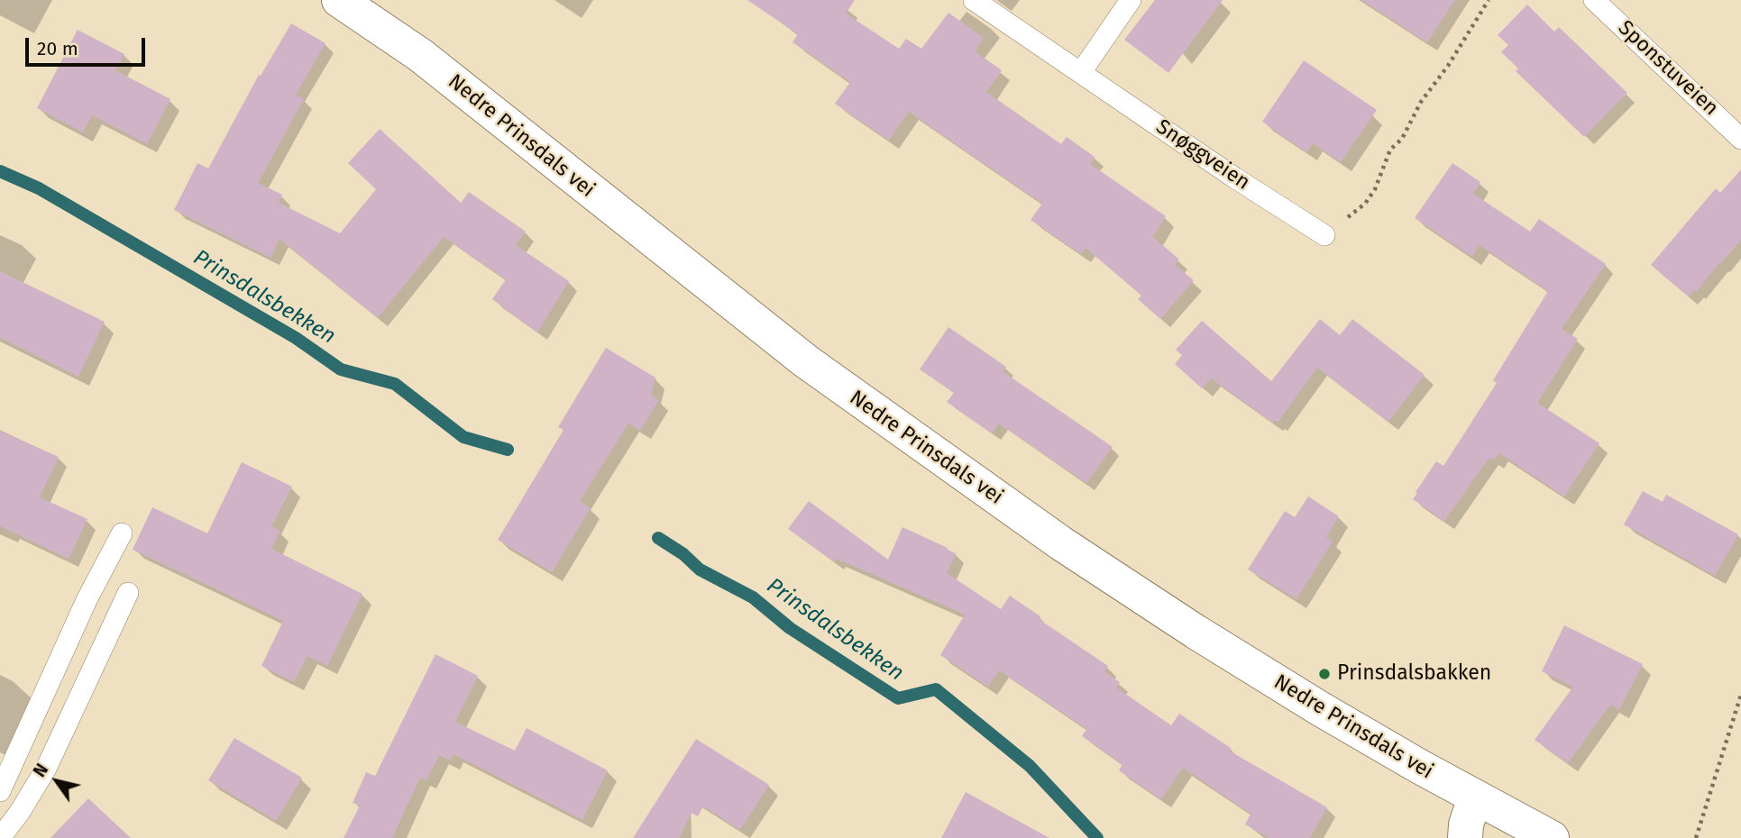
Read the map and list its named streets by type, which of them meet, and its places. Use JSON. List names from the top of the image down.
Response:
{
  "streets": {
    "main road": ["Nedre Prinsdals vei"],
    "lane": ["Sponstuveien", "Snøggveien"]
  },
  "water": ["Prinsdalsbekken"],
  "places": ["Prinsdalsbakken"],
  "scale_bar": "20 m",
  "north": "top left"
}
